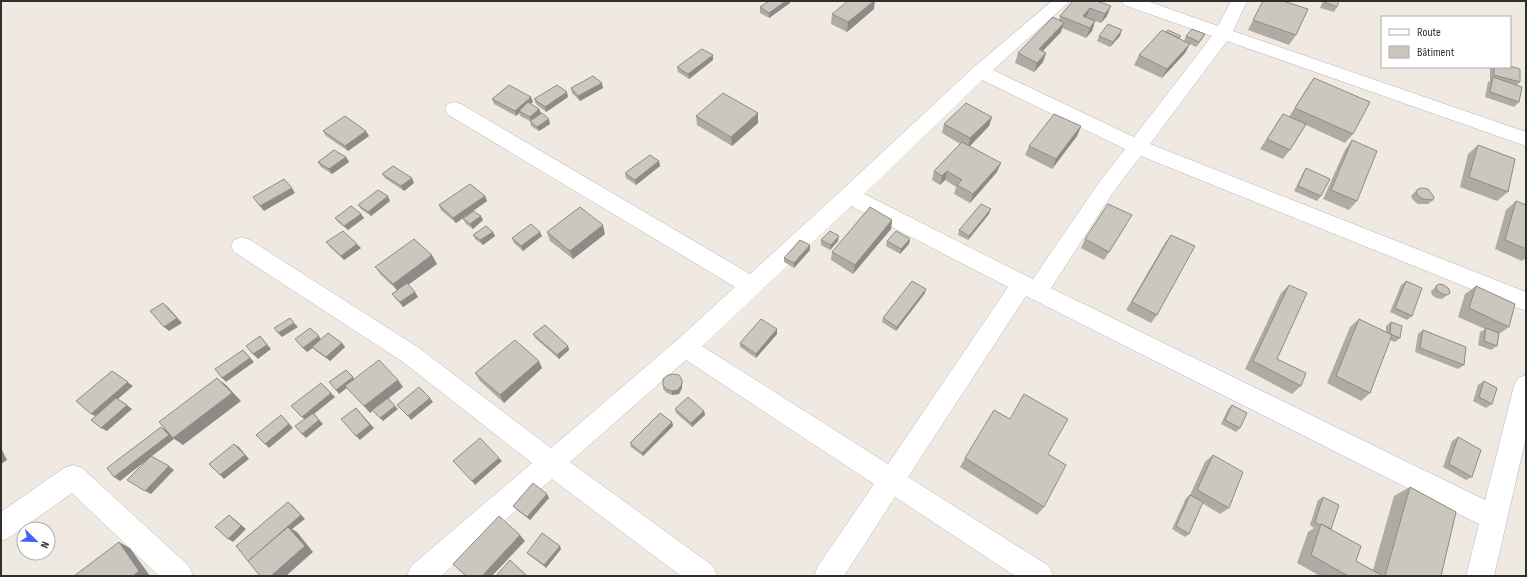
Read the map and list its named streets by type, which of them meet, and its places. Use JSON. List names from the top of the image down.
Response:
{
  "legend": ["Route", "Bâtiment"],
  "north": "bottom right"
}
